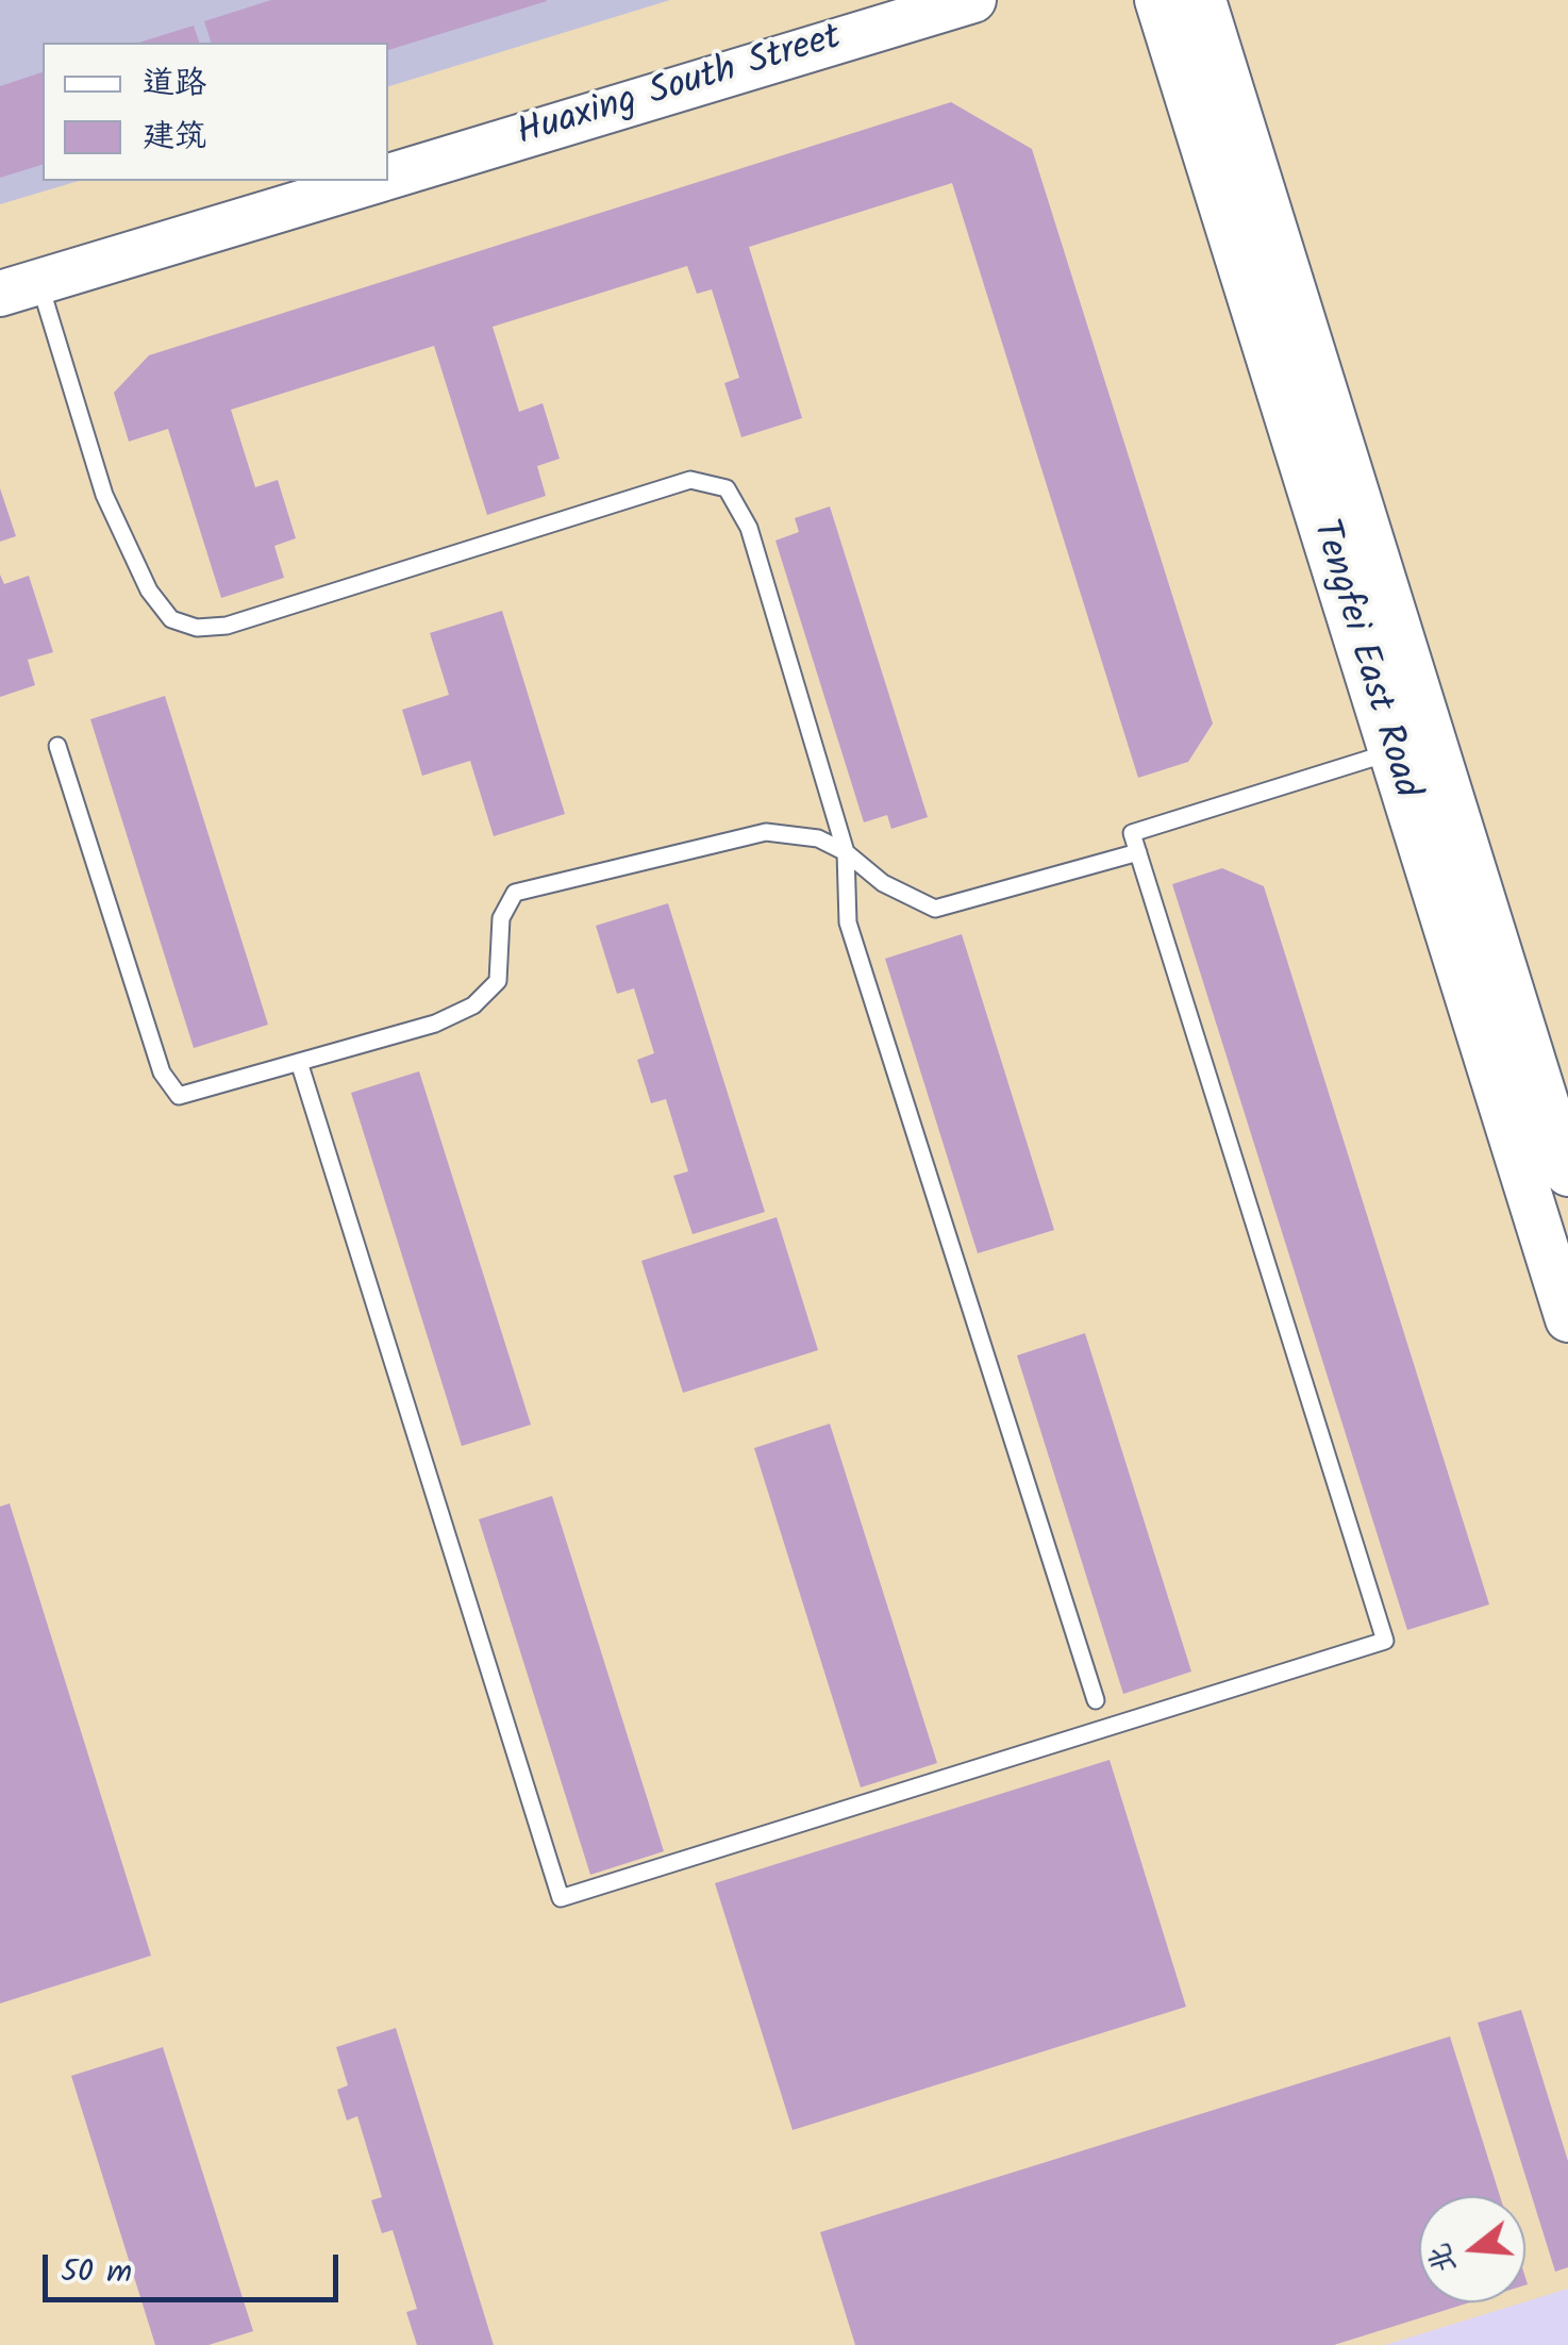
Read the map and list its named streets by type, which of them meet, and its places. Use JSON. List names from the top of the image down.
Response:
{
  "streets": {
    "street": ["Huaxing South Street", "Tengfei East Road"]
  },
  "legend": ["道路", "建筑"],
  "scale_bar": "50 m",
  "north": "left"
}
